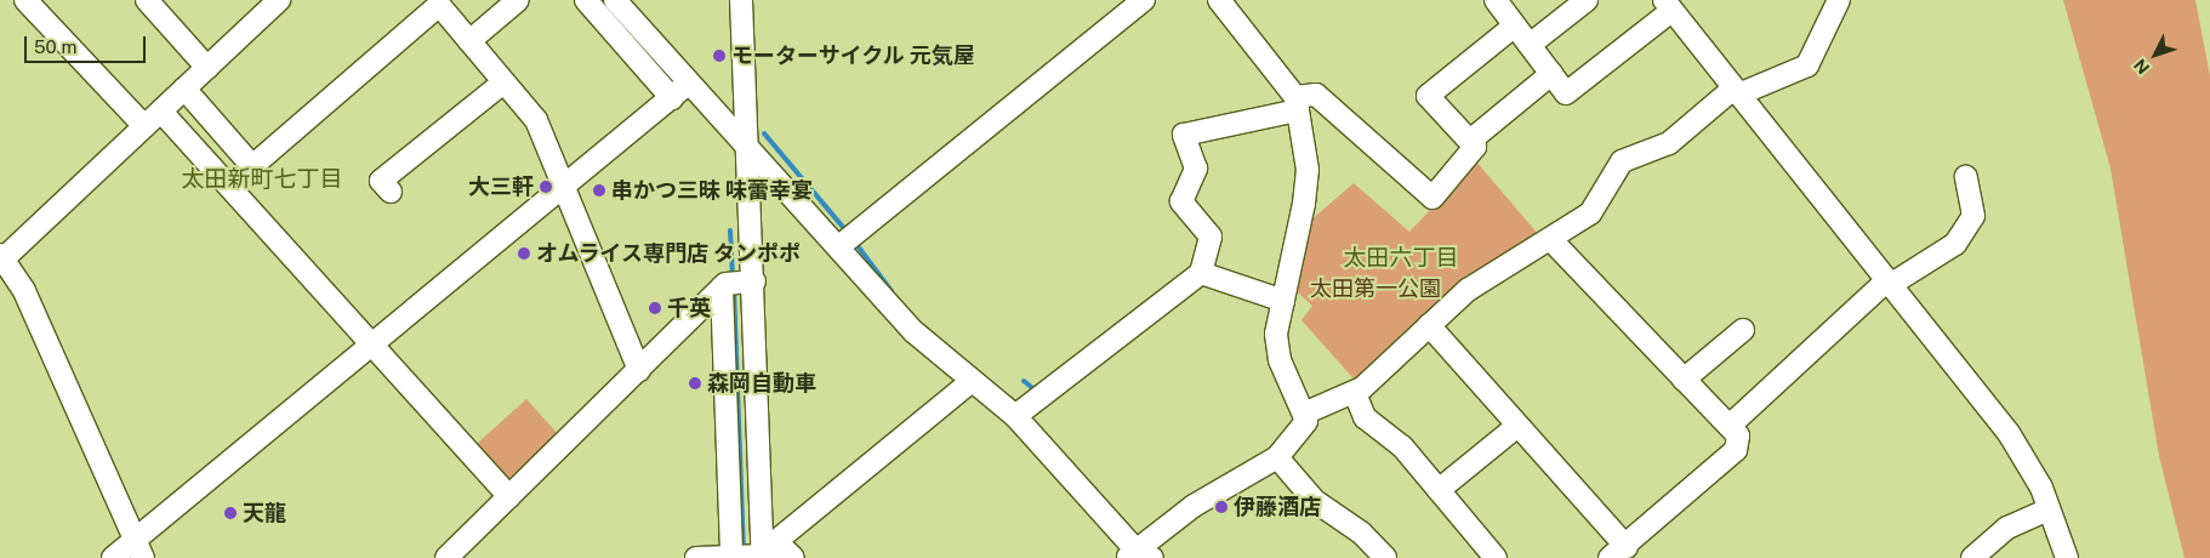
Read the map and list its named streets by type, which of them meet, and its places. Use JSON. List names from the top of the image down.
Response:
{
  "districts": ["太田新町七丁目", "太田六丁目"],
  "parks": ["太田第一公園"],
  "places": [
    "モーターサイクル 元気屋",
    "大三軒",
    "串かつ三昧 味蕾幸宴",
    "オムライス専門店 タンポポ",
    "千英",
    "森岡自動車",
    "伊藤酒店",
    "天龍"
  ],
  "scale_bar": "50 m",
  "north": "bottom left"
}
